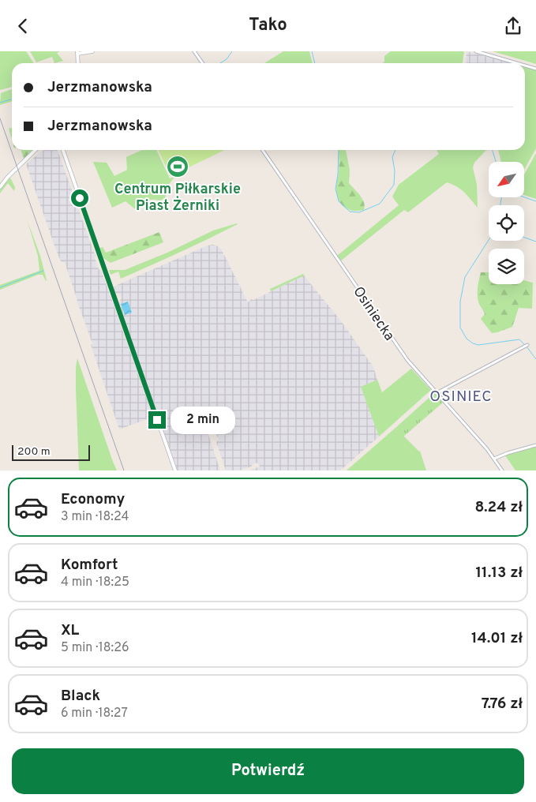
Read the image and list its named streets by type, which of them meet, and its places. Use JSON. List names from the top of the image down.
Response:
{
  "streets": {
    "street": ["Osiniecka"]
  },
  "districts": ["OSINIEC"],
  "places": {
    "sports": ["Centrum Piłkarskie Piast Żerniki"]
  },
  "scale_bar": "200 m",
  "north": "bottom left",
  "page": {
    "header": "Tako",
    "banner": ["Jerzmanowska", "Jerzmanowska"],
    "bubble": "2 min",
    "scale": "200 m",
    "list": [
      {
        "name": "Economy",
        "note": "3 min · 18:24",
        "value": "8.24 zł"
      },
      {
        "name": "Komfort",
        "note": "4 min · 18:25",
        "value": "11.13 zł"
      },
      {
        "name": "XL",
        "note": "5 min · 18:26",
        "value": "14.01 zł"
      },
      {
        "name": "Black",
        "note": "6 min · 18:27",
        "value": "7.76 zł"
      }
    ],
    "buttons": "Potwierdź"
  }
}
